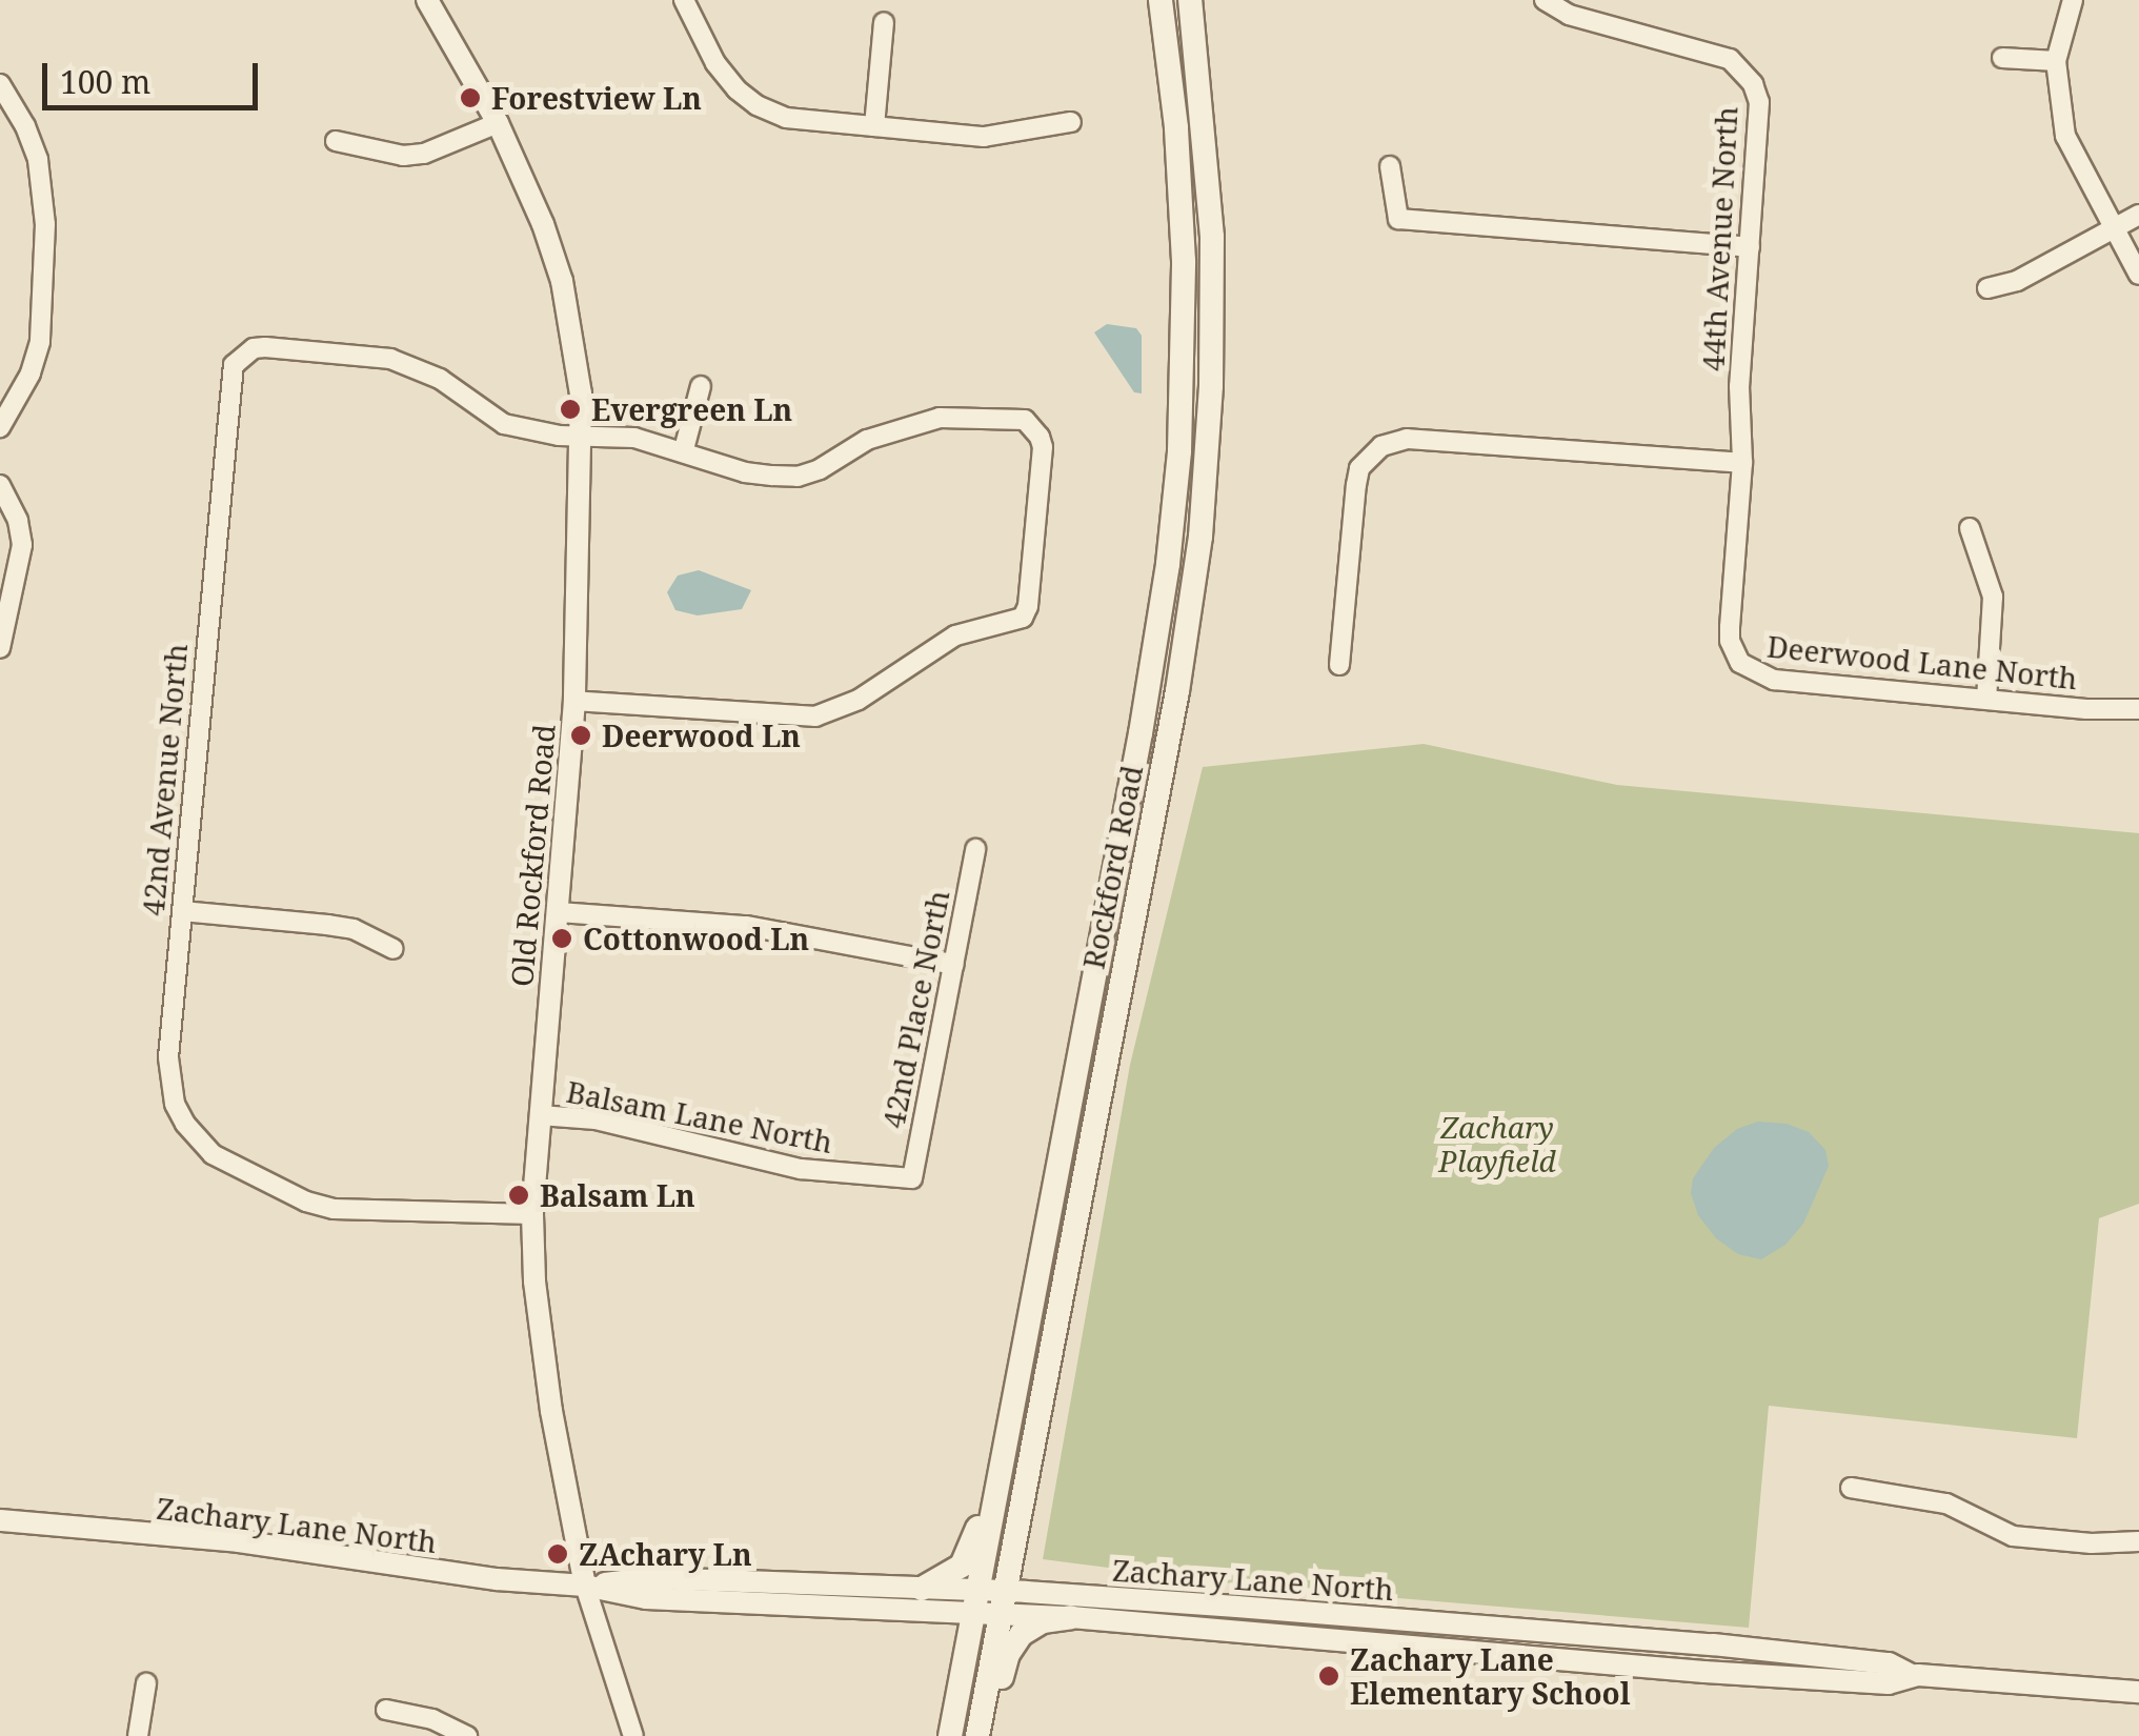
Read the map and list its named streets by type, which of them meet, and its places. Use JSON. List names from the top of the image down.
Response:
{
  "streets": {
    "main road": ["Rockford Road"],
    "street": [
      "44th Avenue North",
      "Deerwood Lane North",
      "42nd Avenue North",
      "Old Rockford Road",
      "42nd Place North",
      "Balsam Lane North",
      "Zachary Lane North"
    ]
  },
  "crossings": [
    ["44th Avenue North", "Deerwood Lane North"],
    ["42nd Avenue North", "Old Rockford Road"],
    ["Old Rockford Road", "Balsam Lane North"],
    ["Old Rockford Road", "Zachary Lane North"],
    ["Rockford Road", "Zachary Lane North"],
    ["42nd Place North", "Balsam Lane North"]
  ],
  "parks": ["Zachary Playfield"],
  "places": [
    "Forestview Ln",
    "Evergreen Ln",
    "Deerwood Ln",
    "Cottonwood Ln",
    "Balsam Ln",
    "ZAchary Ln",
    "Zachary Lane Elementary School"
  ],
  "scale_bar": "100 m"
}
